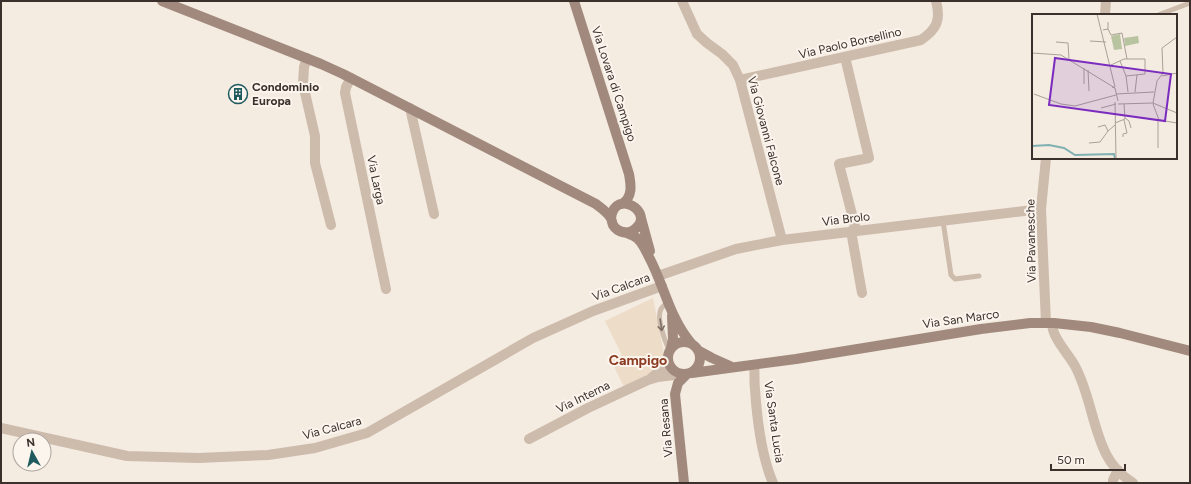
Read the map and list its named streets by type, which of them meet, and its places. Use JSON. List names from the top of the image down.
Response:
{
  "streets": {
    "street": [
      "Via Paolo Borsellino",
      "Via Lovara di Campigo",
      "Via Giovanni Falcone",
      "Via Larga",
      "Via Brolo",
      "Via Pavanesche",
      "Via Calcara",
      "Via San Marco",
      "Via Interna",
      "Via Santa Lucia",
      "Via Resana"
    ]
  },
  "crossings": [
    ["Via Paolo Borsellino", "Via Giovanni Falcone"],
    ["Via Lovara di Campigo", "Via Brolo"],
    ["Via Lovara di Campigo", "Via Calcara"],
    ["Via Lovara di Campigo", "Via San Marco"],
    ["Via Lovara di Campigo", "Via Interna"],
    ["Via Lovara di Campigo", "Via Resana"],
    ["Via Giovanni Falcone", "Via Brolo"],
    ["Via Brolo", "Via Pavanesche"],
    ["Via Pavanesche", "Via San Marco"],
    ["Via San Marco", "Via Interna"],
    ["Via San Marco", "Via Santa Lucia"],
    ["Via San Marco", "Via Resana"],
    ["Via Interna", "Via Resana"]
  ],
  "districts": ["Campigo"],
  "places": {
    "building": ["Condominio Europa"]
  },
  "scale_bar": "50 m",
  "north": "top"
}
